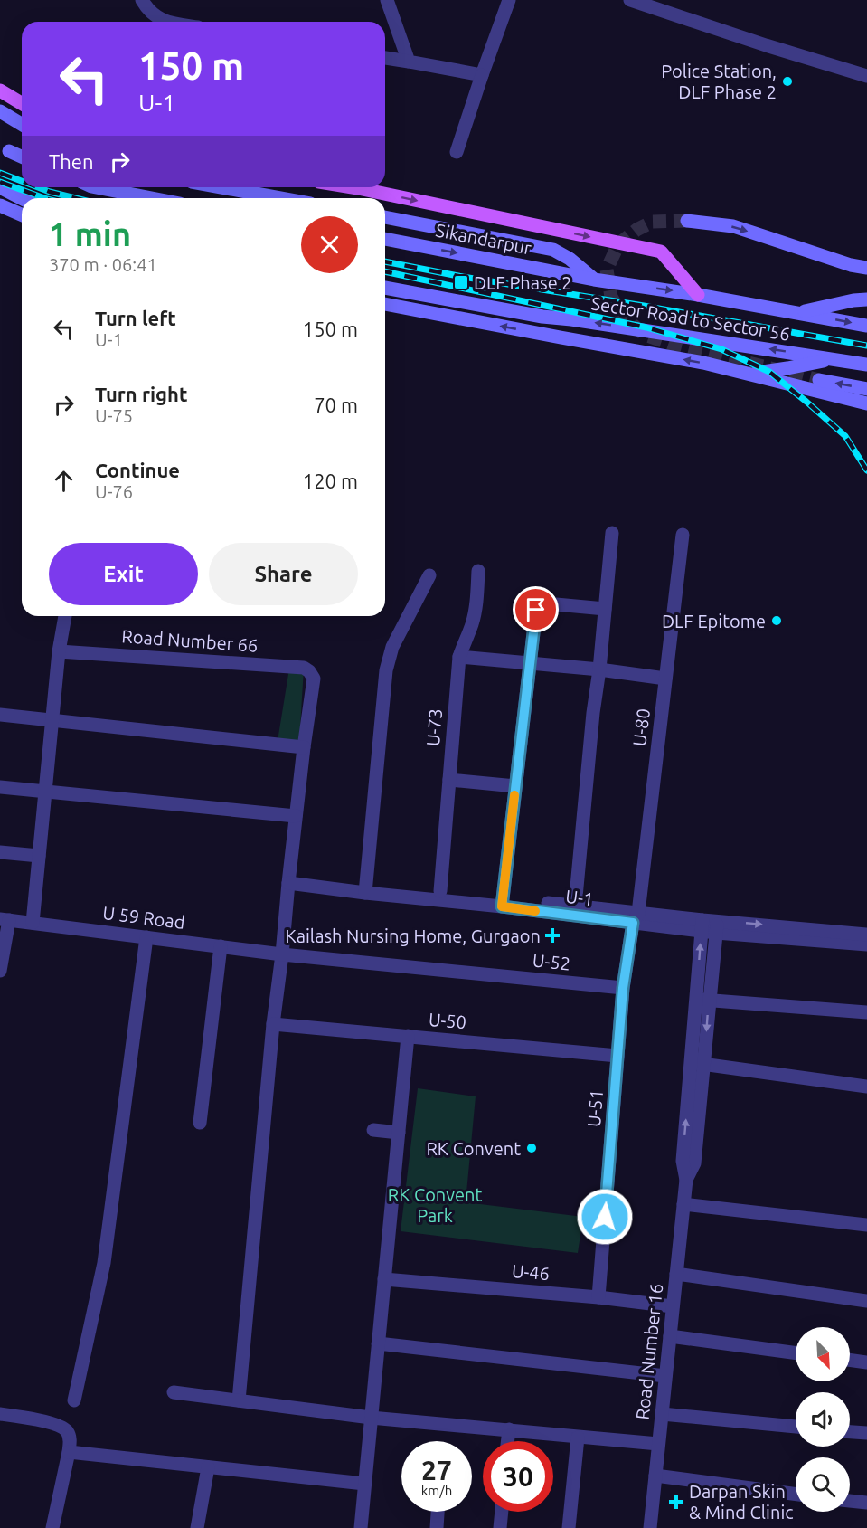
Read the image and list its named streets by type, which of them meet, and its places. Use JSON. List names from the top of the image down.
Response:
{
  "streets": {
    "main road": ["Sikandarpur", "Sector Road to Sector 56"],
    "street": [
      "Road Number 66",
      "U-73",
      "U-80",
      "U-1",
      "U 59 Road",
      "U-52",
      "U-50",
      "U-51",
      "U-46",
      "Road Number 16"
    ]
  },
  "crossings": [
    ["Sikandarpur", "Sector Road to Sector 56"],
    ["U-73", "U-1"],
    ["U-80", "U-1"],
    ["U-80", "U-51"],
    ["U-1", "U-51"],
    ["U-1", "Road Number 16"],
    ["U 59 Road", "U-52"],
    ["U-52", "U-51"],
    ["U-50", "U-51"],
    ["U-51", "U-46"],
    ["U-46", "Road Number 16"]
  ],
  "parks": ["RK Convent Park"],
  "places": {
    "other": ["Police Station, DLF Phase 2", "DLF Epitome", "RK Convent"],
    "transit": ["DLF Phase 2"],
    "health": ["Kailash Nursing Home, Gurgaon", "Darpan Skin & Mind Clinic"]
  },
  "north": "bottom right",
  "page": {
    "turn": ["150 m", "U-1"],
    "then": "Then",
    "heading": ["1 min", "370 m · 06:41"],
    "list": [
      {
        "name": "Turn left",
        "note": "U-1",
        "value": "150 m"
      },
      {
        "name": "Turn right",
        "note": "U-75",
        "value": "70 m"
      },
      {
        "name": "Continue",
        "note": "U-76",
        "value": "120 m"
      }
    ],
    "buttons": ["Exit", "Share"],
    "speed": "27 km/h",
    "limit": "30"
  }
}
